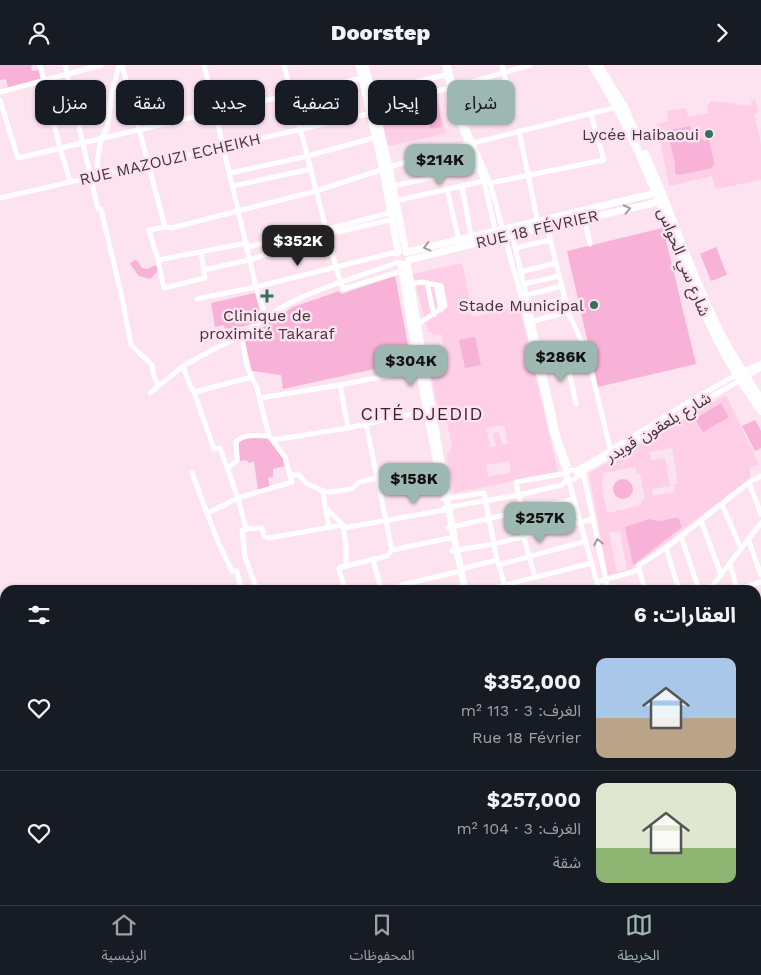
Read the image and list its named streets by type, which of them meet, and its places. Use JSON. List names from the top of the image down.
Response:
{
  "streets": {
    "main road": ["شارع سي الحواس"],
    "street": ["RUE MAZOUZI ECHEIKH", "RUE 18 FÉVRIER", "شارع بلعقون قويدر"]
  },
  "crossings": [
    ["RUE 18 FÉVRIER", "شارع سي الحواس"],
    ["شارع سي الحواس", "شارع بلعقون قويدر"]
  ],
  "districts": ["CITÉ DJEDID"],
  "places": {
    "other": ["Lycée Haibaoui", "Stade Municipal"],
    "health": ["Clinique de proximité Takaraf"]
  },
  "page": {
    "header": "Doorstep",
    "chip": [
      "شراء",
      "إيجار",
      "تصفية",
      "جديد",
      "شقة",
      "منزل"
    ],
    "price": [
      "$214K",
      "$352K",
      "$286K",
      "$304K",
      "$158K",
      "$257K"
    ],
    "heading": "العقارات: 6",
    "list": [
      {
        "name": "$352,000",
        "note": "الغرف: 3 · 113 m² · Rue 18 Février"
      },
      {
        "name": "$257,000",
        "note": "الغرف: 3 · 104 m² · شقة"
      }
    ],
    "tabs": ["الخريطة", "المحفوظات", "الرئيسية"]
  }
}
